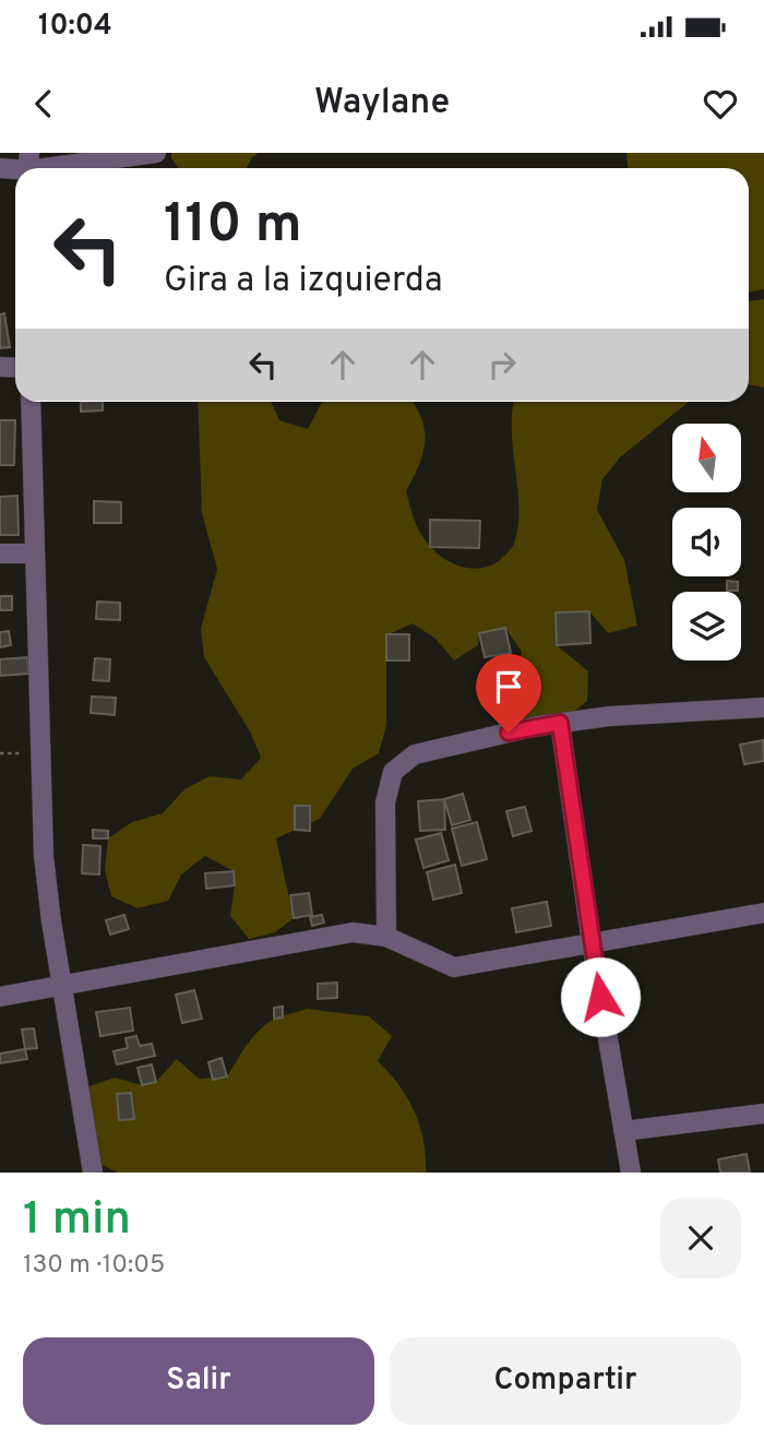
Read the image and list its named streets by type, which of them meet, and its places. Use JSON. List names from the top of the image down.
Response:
{
  "north": "top",
  "page": {
    "status": "10:04",
    "header": "Waylane",
    "turn": ["110 m", "Gira a la izquierda"],
    "heading": ["1 min", "130 m · 10:05"],
    "buttons": ["Salir", "Compartir"]
  }
}
